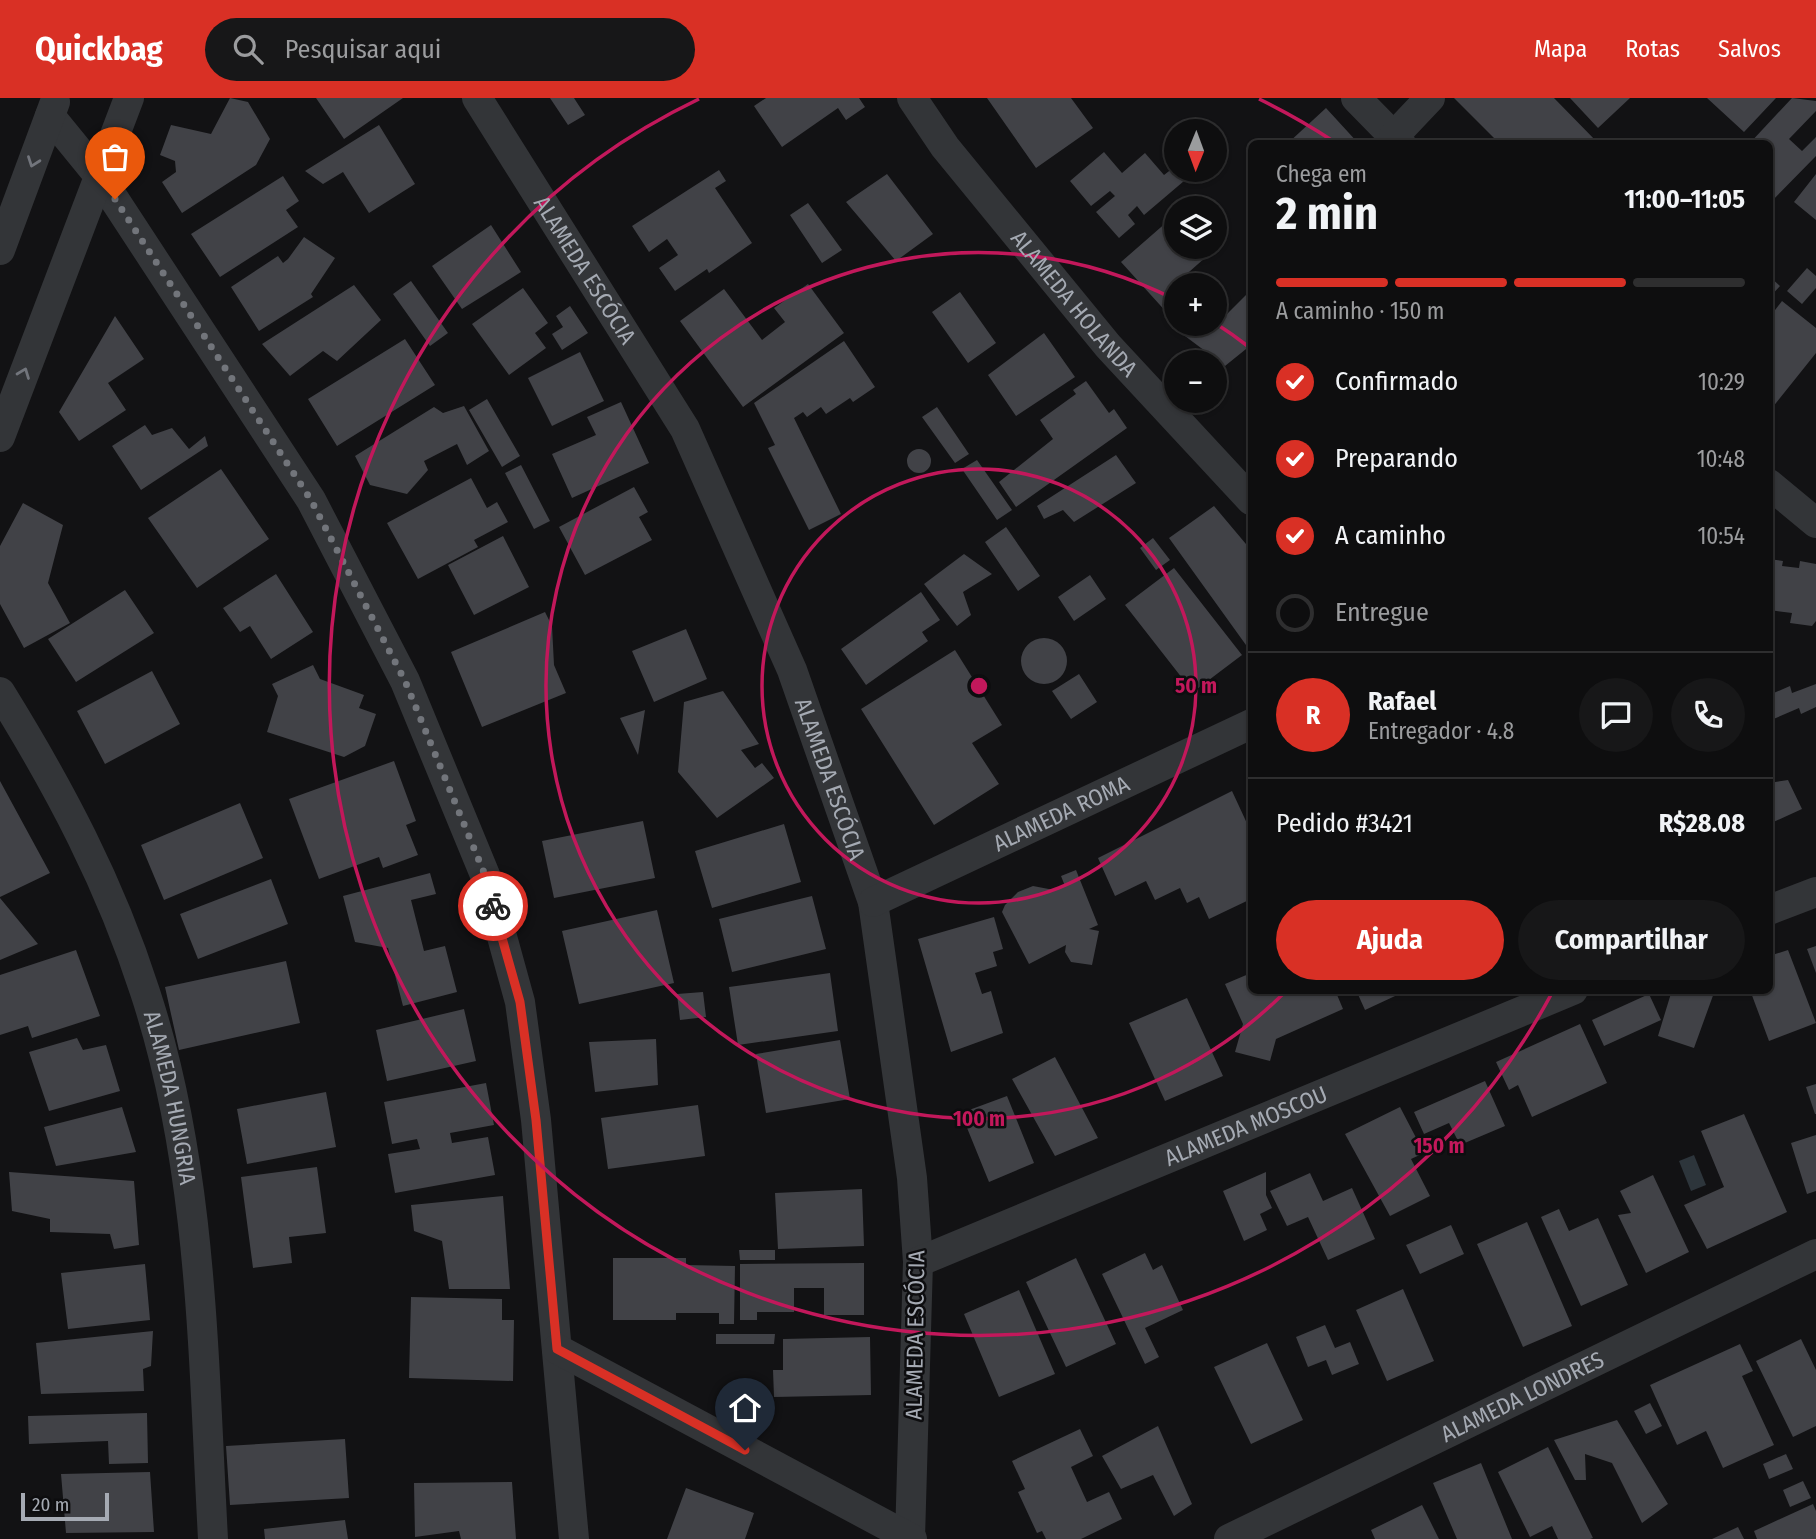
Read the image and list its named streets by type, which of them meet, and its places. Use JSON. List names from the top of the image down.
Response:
{
  "streets": {
    "street": [
      "ALAMEDA ESCÓCIA",
      "ALAMEDA HOLANDA",
      "ALAMEDA ROMA",
      "ALAMEDA HUNGRIA",
      "ALAMEDA MOSCOU",
      "ALAMEDA LONDRES"
    ]
  },
  "crossings": [
    ["ALAMEDA ESCÓCIA", "ALAMEDA ROMA"],
    ["ALAMEDA ESCÓCIA", "ALAMEDA MOSCOU"]
  ],
  "scale_bar": "20 m",
  "north": "bottom",
  "page": {
    "header": "Quickbag",
    "search": "Pesquisar aqui",
    "nav": ["Mapa", "Rotas", "Salvos"],
    "map_buttons": ["+", "−"],
    "heading": ["2 min", "Chega em", "11:00–11:05"],
    "panel": [
      "Rafael",
      "Entregador · 4.8",
      "Pedido #3421",
      "R$28.08"
    ],
    "bar": "A caminho · 150 m",
    "list": [
      ["Confirmado", "10:29"],
      ["Preparando", "10:48"],
      ["A caminho", "10:54"],
      "Entregue"
    ],
    "round": "R",
    "buttons": ["Ajuda", "Compartilhar"],
    "scale": "20 m"
  },
  "rings": ["50 m", "100 m", "150 m"]
}
